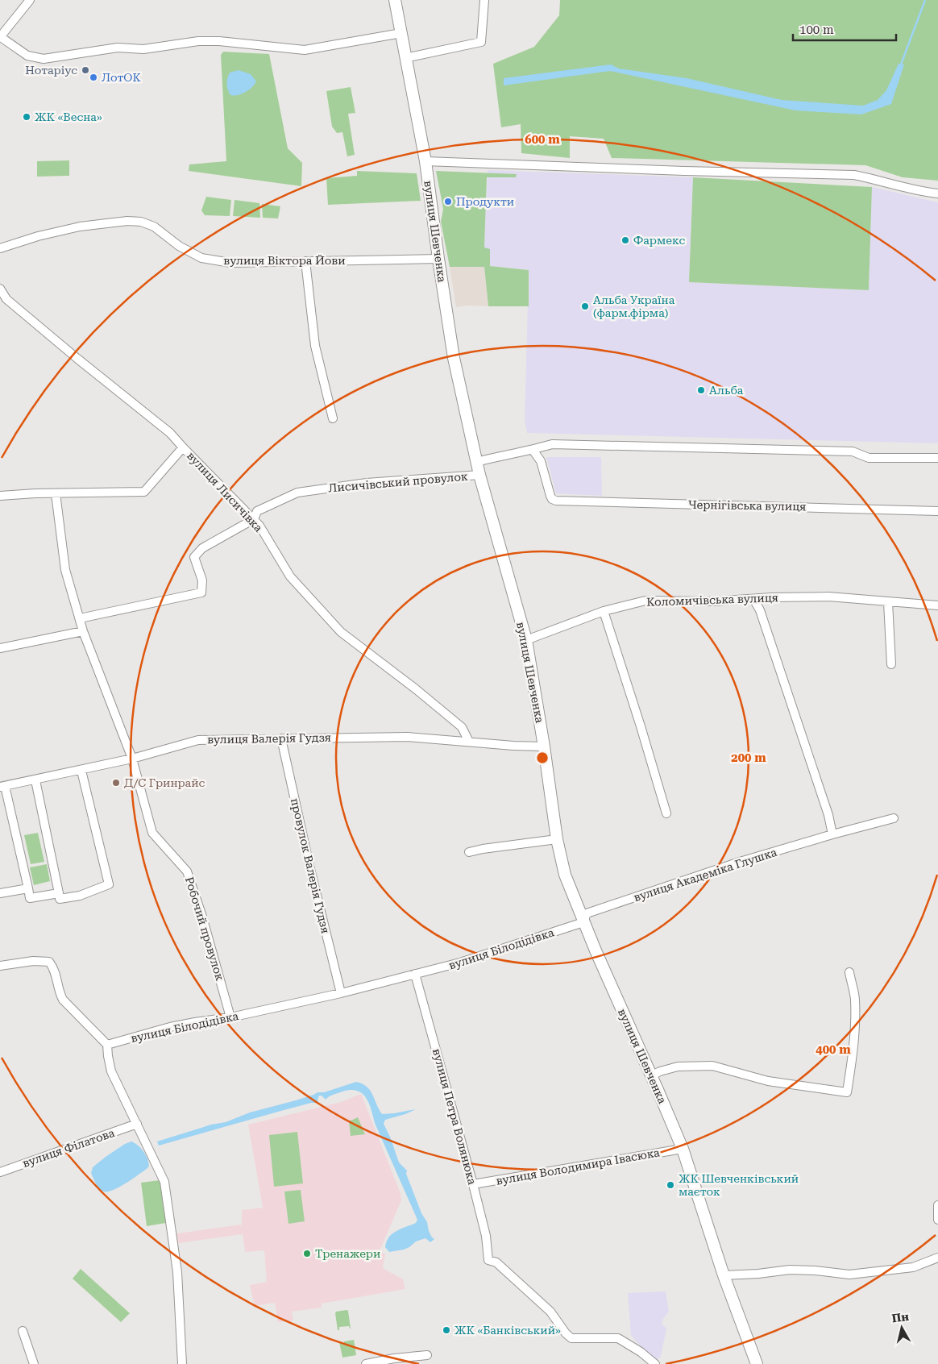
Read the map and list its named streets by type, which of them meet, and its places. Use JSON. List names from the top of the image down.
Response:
{
  "streets": {
    "main road": ["вулиця Шевченка"],
    "street": [
      "вулиця Віктора Йови",
      "Лисичівський провулок",
      "вулиця Лисичівка",
      "Чернігівська вулиця",
      "Коломичівська вулиця",
      "вулиця Валерія Гудзя",
      "провулок Валерія Гудзя",
      "вулиця Академіка Глушка",
      "Робочий провулок",
      "вулиця Білодідівка",
      "вулиця Петра Волянюка",
      "вулиця Філатова",
      "вулиця Володимира Івасюка"
    ]
  },
  "crossings": [
    ["вулиця Шевченка", "вулиця Віктора Йови"],
    ["вулиця Шевченка", "Лисичівський провулок"],
    ["вулиця Шевченка", "Коломичівська вулиця"],
    ["вулиця Шевченка", "вулиця Валерія Гудзя"],
    ["вулиця Шевченка", "вулиця Академіка Глушка"],
    ["вулиця Шевченка", "вулиця Білодідівка"],
    ["вулиця Шевченка", "вулиця Володимира Івасюка"],
    ["Лисичівський провулок", "вулиця Лисичівка"],
    ["Лисичівський провулок", "Робочий провулок"],
    ["вулиця Лисичівка", "вулиця Валерія Гудзя"],
    ["вулиця Валерія Гудзя", "провулок Валерія Гудзя"],
    ["вулиця Валерія Гудзя", "Робочий провулок"],
    ["провулок Валерія Гудзя", "вулиця Білодідівка"],
    ["вулиця Академіка Глушка", "вулиця Білодідівка"],
    ["Робочий провулок", "вулиця Білодідівка"],
    ["вулиця Білодідівка", "вулиця Петра Волянюка"],
    ["вулиця Петра Волянюка", "вулиця Володимира Івасюка"]
  ],
  "places": [
    "Нотаріус",
    "ЛотОК",
    "ЖК «Весна»",
    "Продукти",
    "Фармекс",
    "Альба Україна (фарм.фірма)",
    "Альба",
    "Д/С Гринрайс",
    "ЖК Шевченківський маєток",
    "Тренажери",
    "ЖК «Банківський»"
  ],
  "scale_bar": "100 m",
  "north": "top",
  "rings": ["600 m", "200 m", "400 m"]
}
